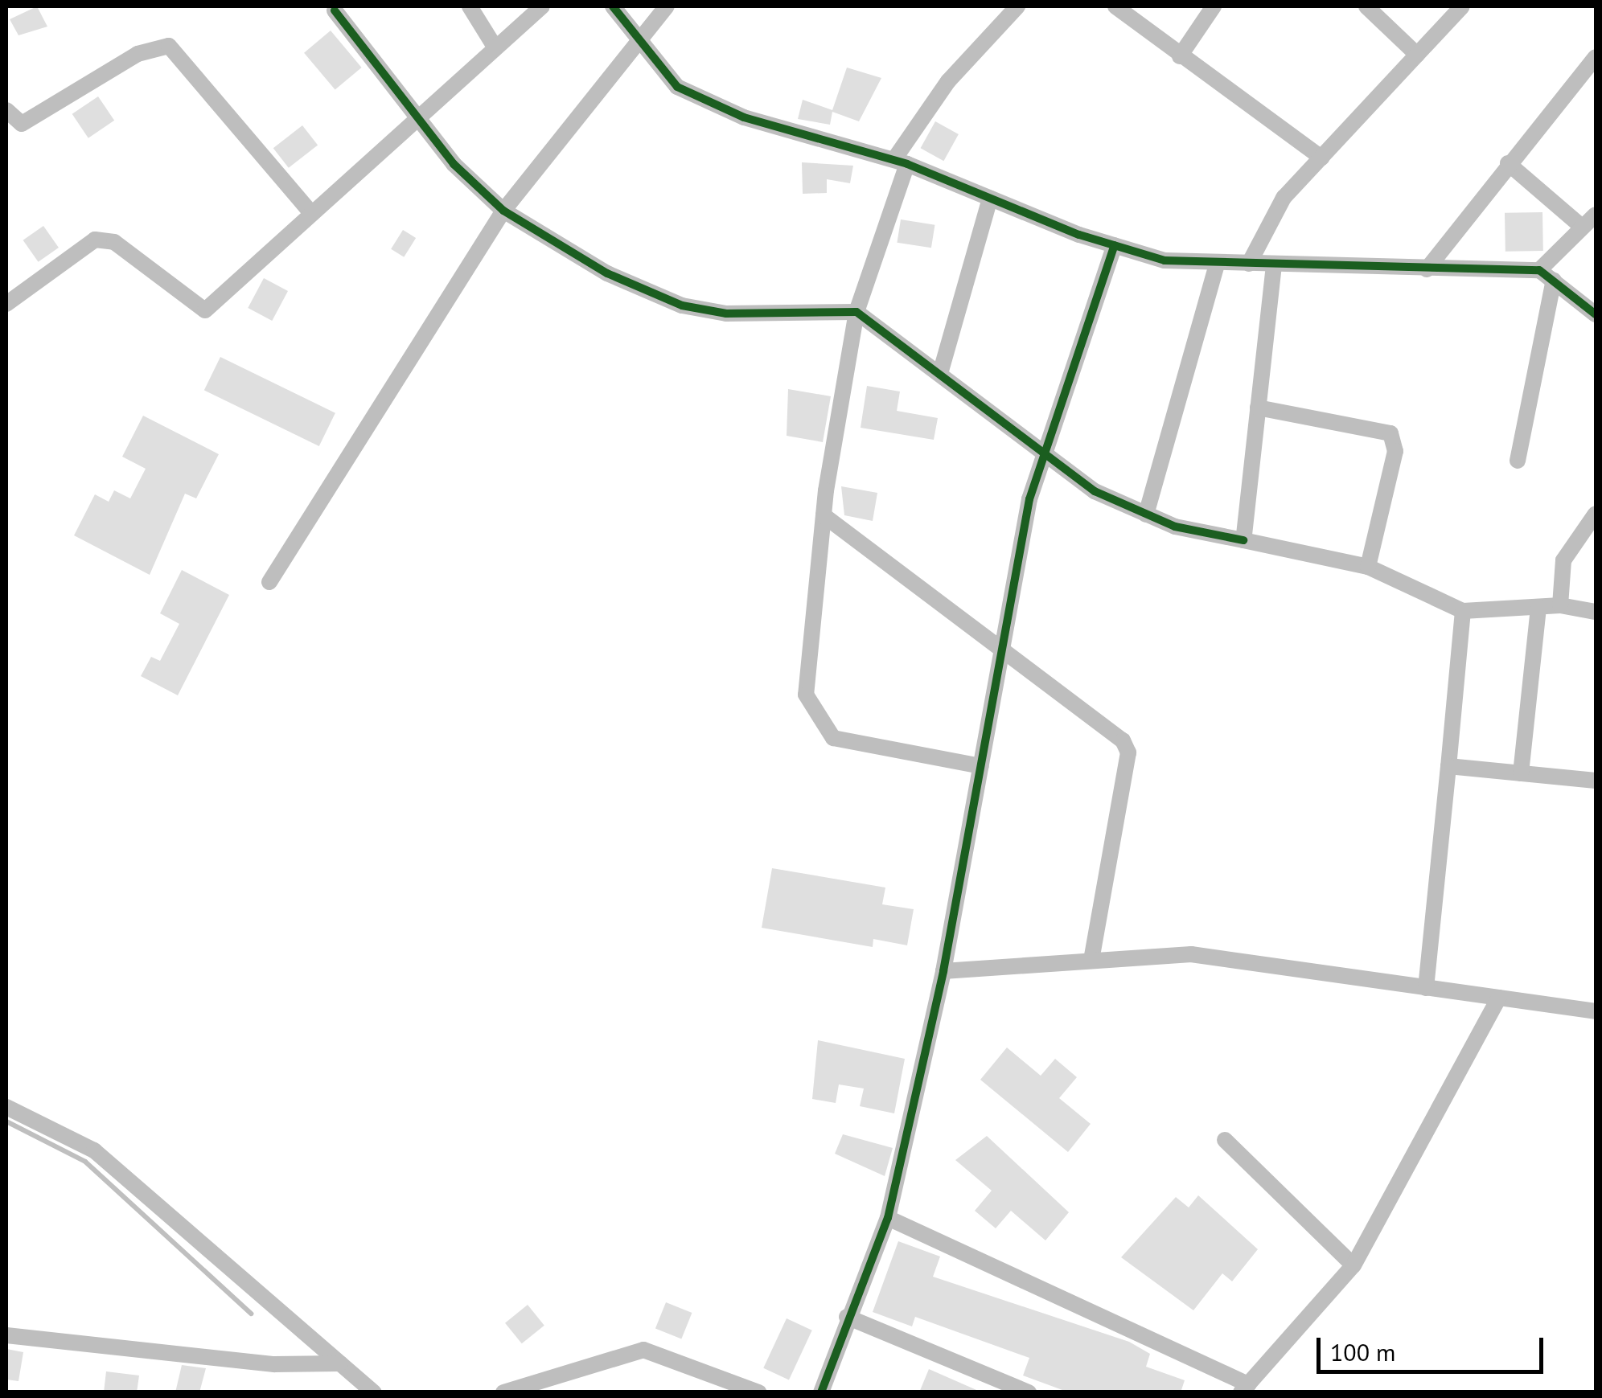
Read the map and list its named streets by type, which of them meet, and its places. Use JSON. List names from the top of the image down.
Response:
{
  "scale_bar": "100 m"
}
